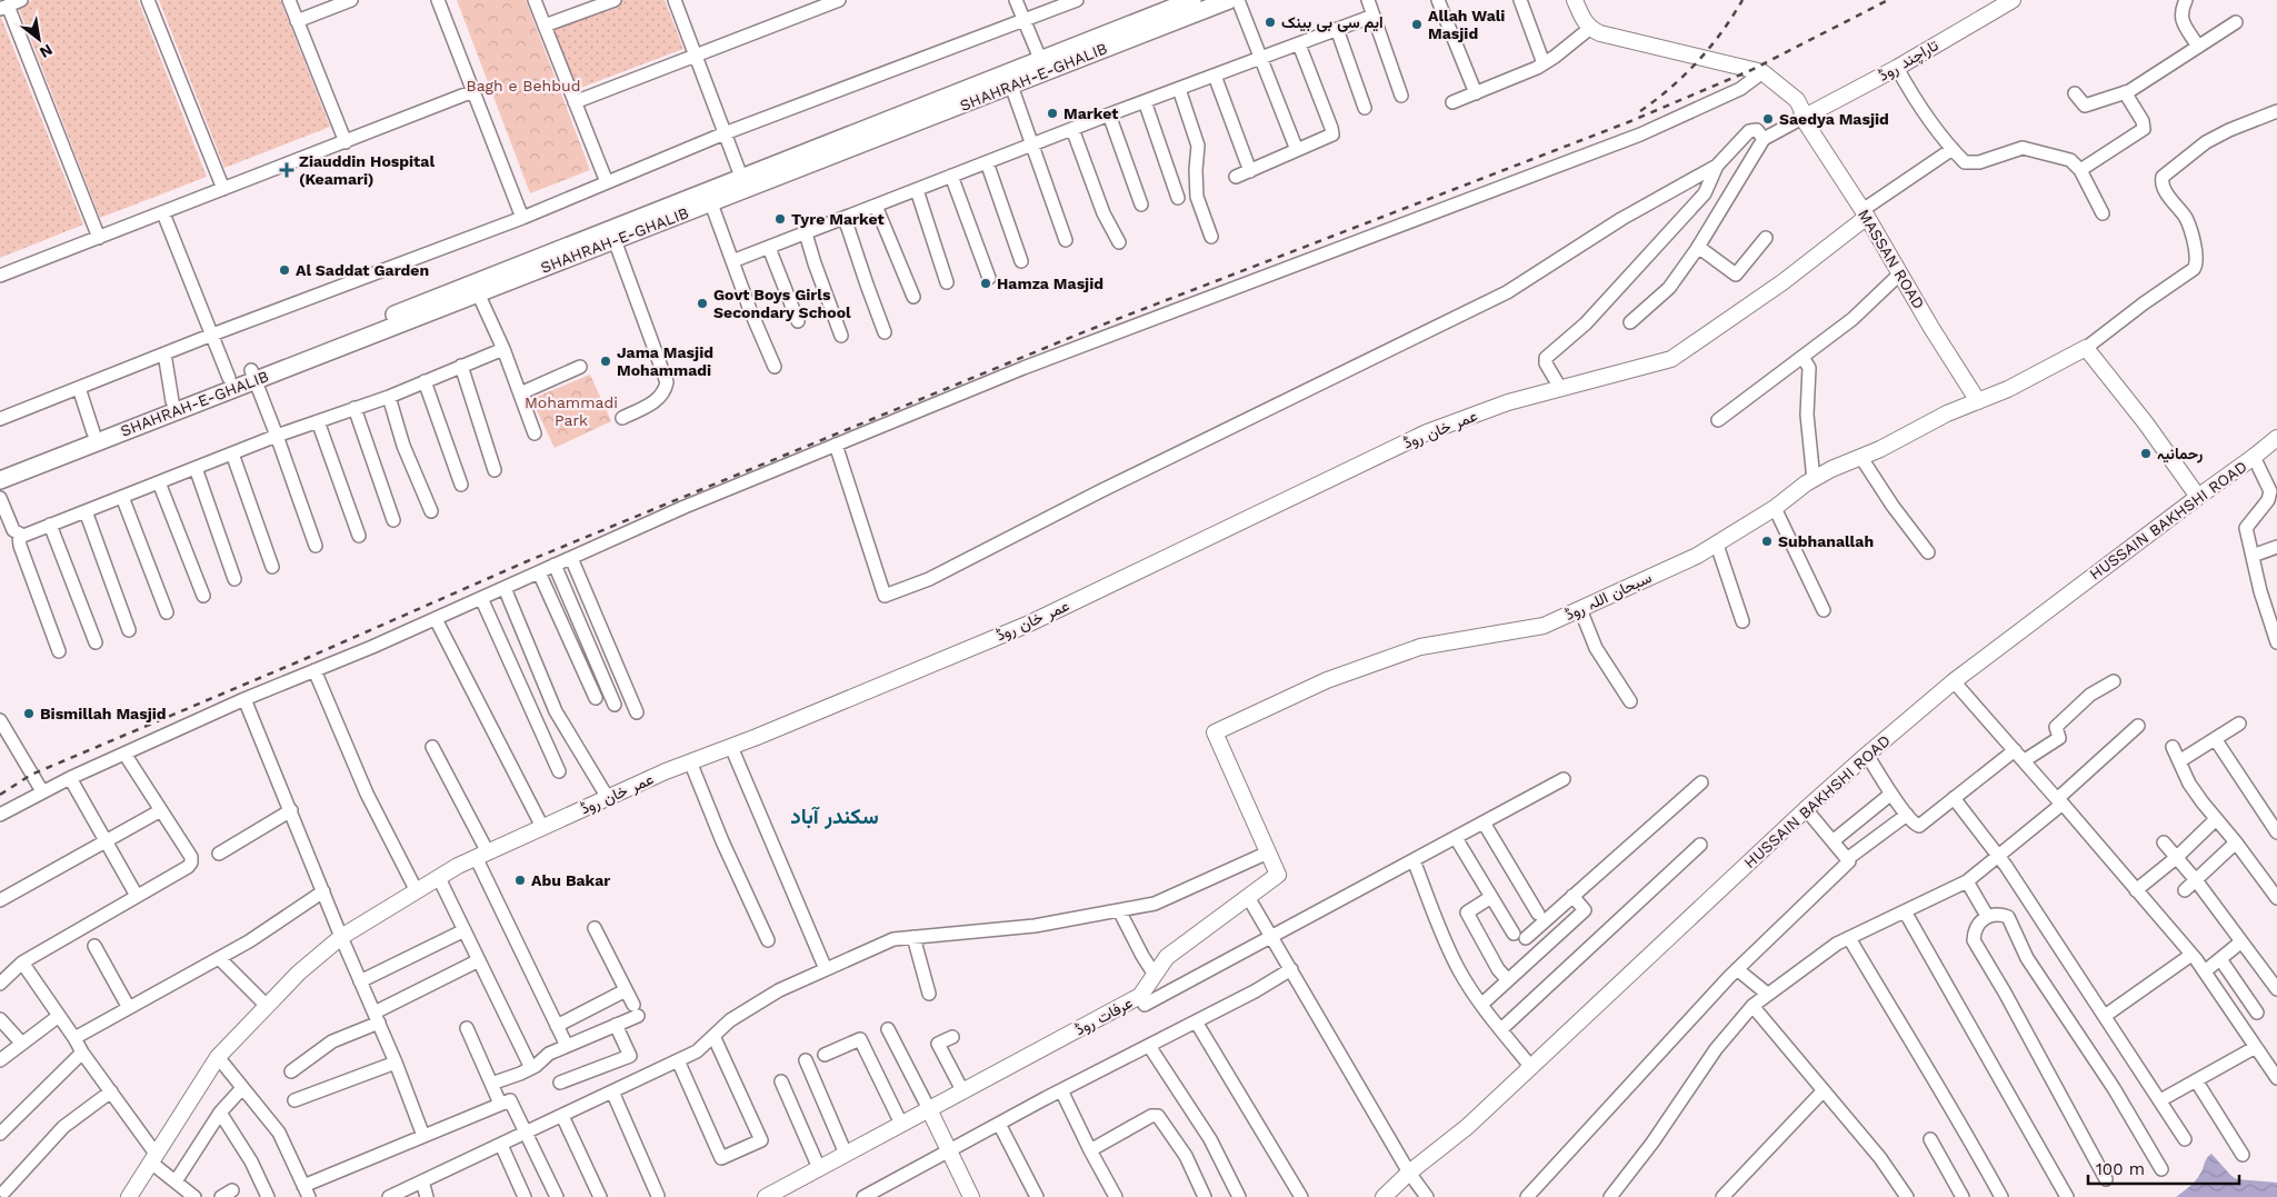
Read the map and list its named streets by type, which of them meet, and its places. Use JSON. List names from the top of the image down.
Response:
{
  "streets": {
    "main road": ["SHAHRAH-E-GHALIB"],
    "street": [
      "تاراچند روڈ",
      "MASSAN ROAD",
      "عمر خان روڈ",
      "HUSSAIN BAKHSHI ROAD",
      "سبحان اللہ روڈ",
      "عرفات روڈ"
    ]
  },
  "crossings": [
    ["تاراچند روڈ", "MASSAN ROAD"],
    ["MASSAN ROAD", "عمر خان روڈ"],
    ["MASSAN ROAD", "سبحان اللہ روڈ"],
    ["سبحان اللہ روڈ", "عرفات روڈ"]
  ],
  "districts": ["سکندر آباد"],
  "parks": ["Bagh e Behbud", "Mohammadi Park"],
  "places": {
    "other": [
      "ایم سی بی بینک",
      "Allah Wali Masjid",
      "Market",
      "Saedya Masjid",
      "Tyre Market",
      "Al Saddat Garden",
      "Hamza Masjid",
      "Govt Boys Girls Secondary School",
      "Jama Masjid Mohammadi",
      "رحمانیہ",
      "Subhanallah",
      "Bismillah Masjid",
      "Abu Bakar"
    ],
    "health": ["Ziauddin Hospital (Keamari)"]
  },
  "scale_bar": "100 m",
  "north": "bottom right"
}
